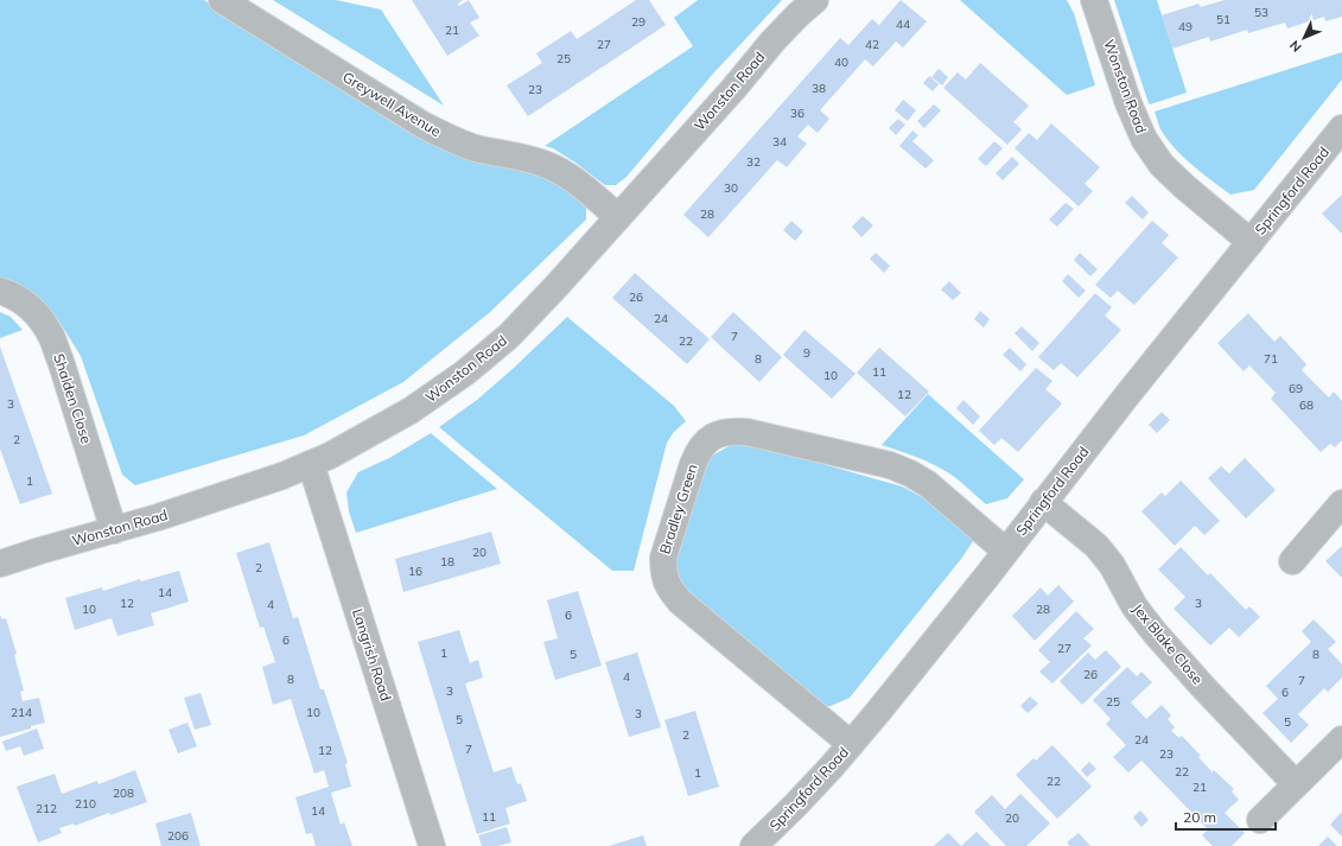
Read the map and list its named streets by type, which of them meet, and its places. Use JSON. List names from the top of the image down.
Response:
{
  "streets": {
    "street": [
      "Wonston Road",
      "Greywell Avenue",
      "Springford Road",
      "Shalden Close",
      "Bradley Green",
      "Jex Blake Close",
      "Langrish Road"
    ]
  },
  "crossings": [
    ["Wonston Road", "Greywell Avenue"],
    ["Wonston Road", "Springford Road"],
    ["Wonston Road", "Shalden Close"],
    ["Wonston Road", "Langrish Road"],
    ["Springford Road", "Bradley Green"],
    ["Springford Road", "Jex Blake Close"]
  ],
  "house_numbers": [
    "53",
    "51",
    "29",
    "44",
    "49",
    "21",
    "27",
    "42",
    "25",
    "40",
    "38",
    "23",
    "36",
    "34",
    "32",
    "30",
    "28",
    "26",
    "24",
    "7",
    "22",
    "9",
    "8",
    "71",
    "11",
    "10",
    "69",
    "12",
    "3",
    "68",
    "2",
    "1",
    "20",
    "18",
    "2",
    "16",
    "14",
    "12",
    "3",
    "4",
    "10",
    "28",
    "6",
    "6",
    "27",
    "1",
    "5",
    "8",
    "26",
    "4",
    "8",
    "7",
    "3",
    "6",
    "25",
    "214",
    "10",
    "3",
    "5",
    "5",
    "2",
    "24",
    "7",
    "12",
    "23",
    "22",
    "1",
    "22",
    "21",
    "208",
    "210",
    "212",
    "14",
    "11",
    "20",
    "206"
  ],
  "scale_bar": "20 m",
  "north": "bottom left"
}
